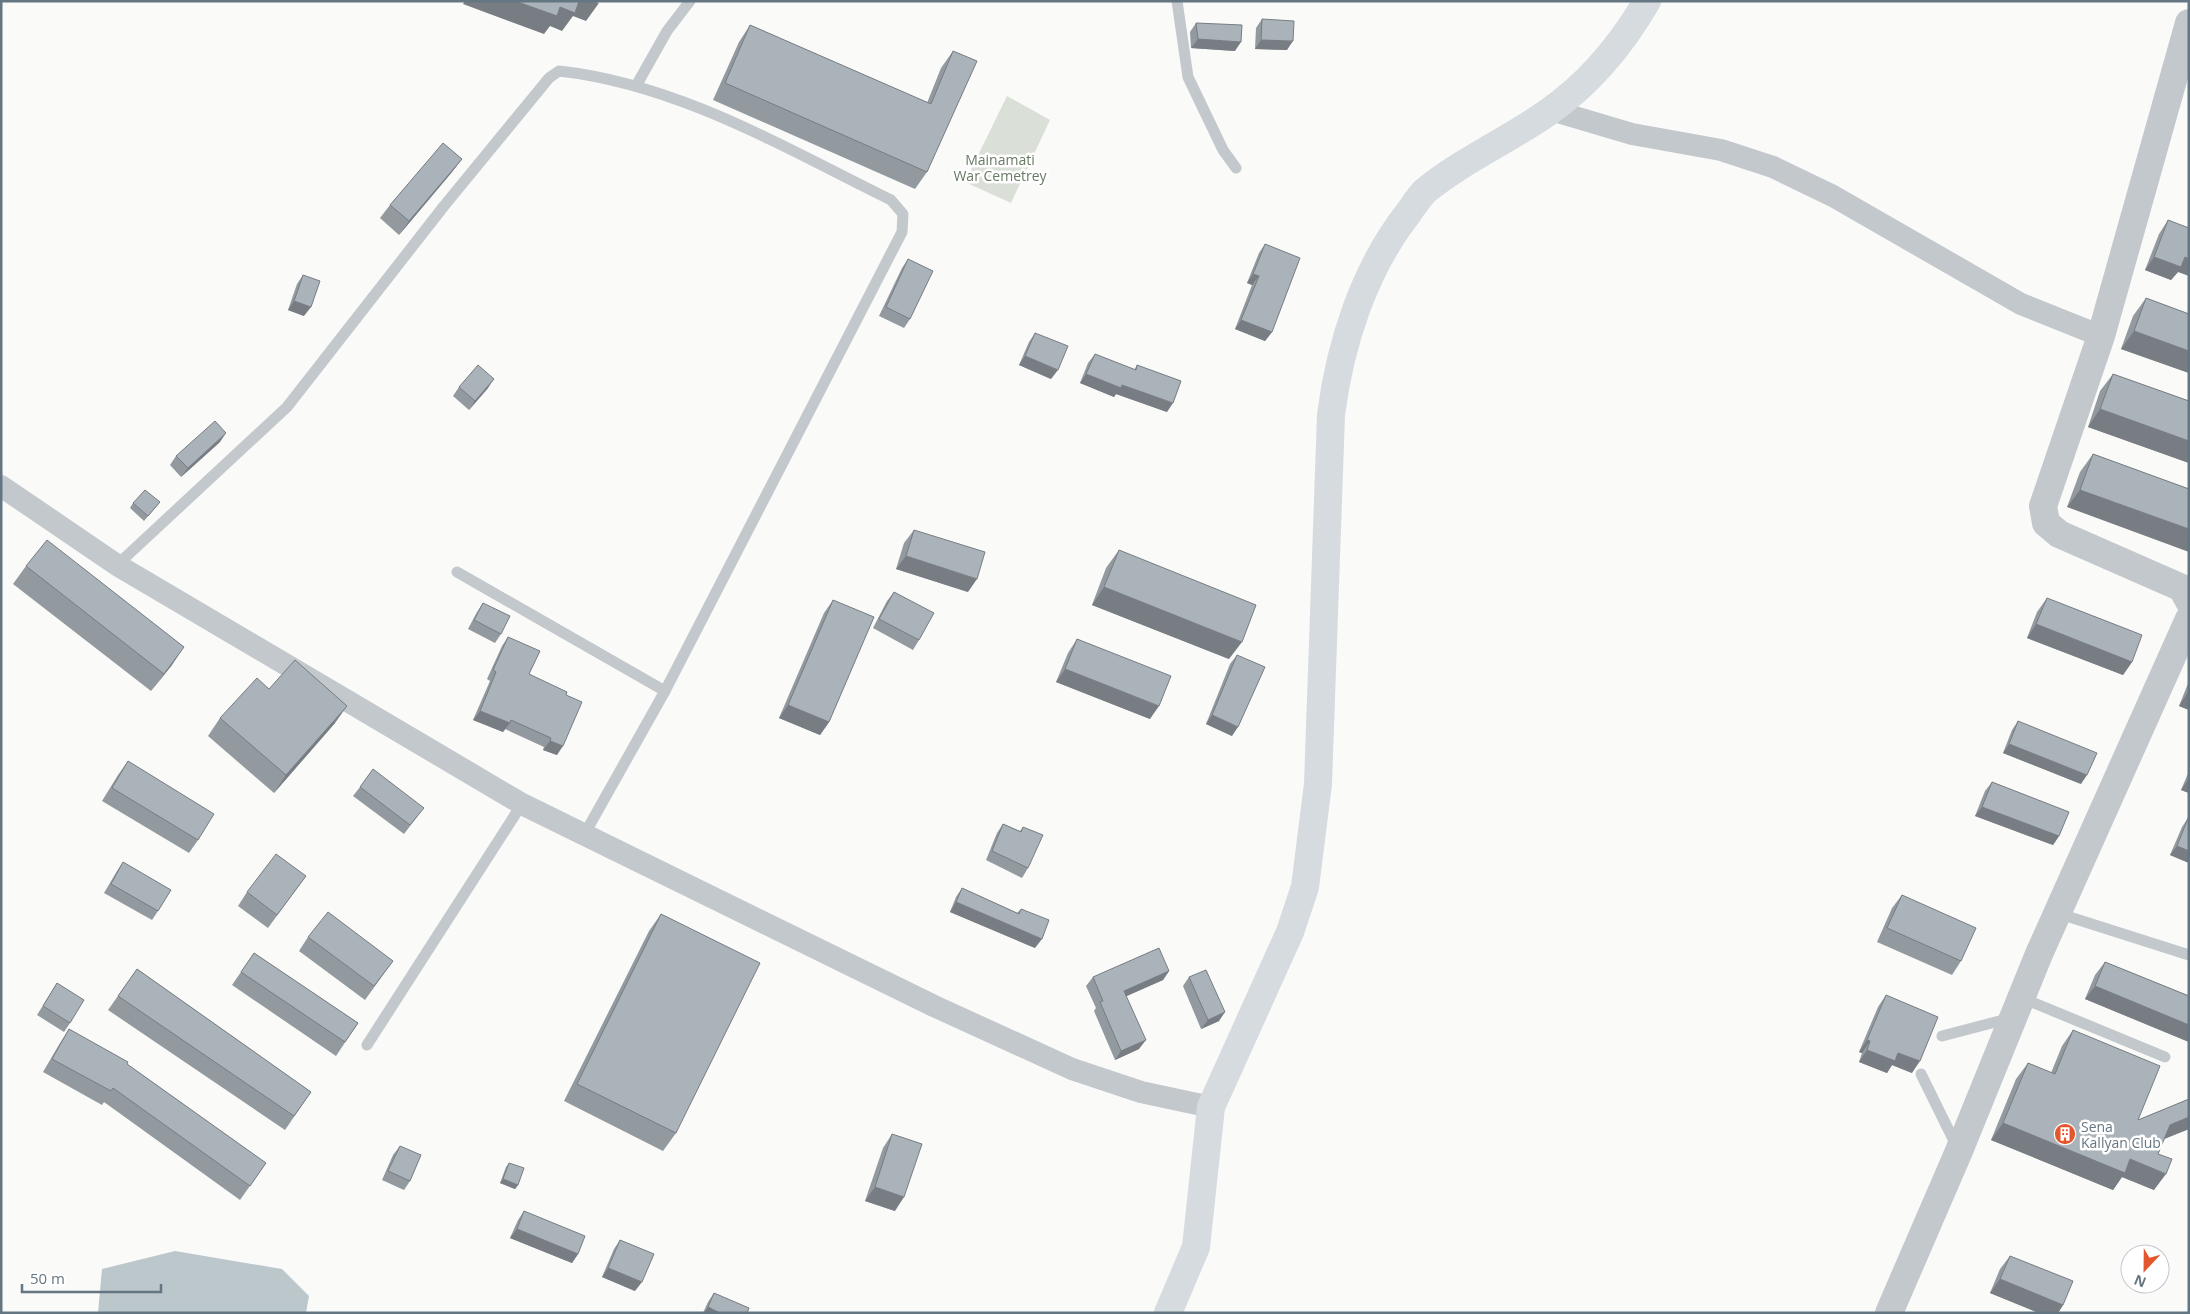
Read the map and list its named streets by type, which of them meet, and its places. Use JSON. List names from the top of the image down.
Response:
{
  "parks": ["Mainamati War Cemetrey"],
  "places": {
    "building": ["Sena Kallyan Club"]
  },
  "scale_bar": "50 m",
  "north": "bottom"
}
